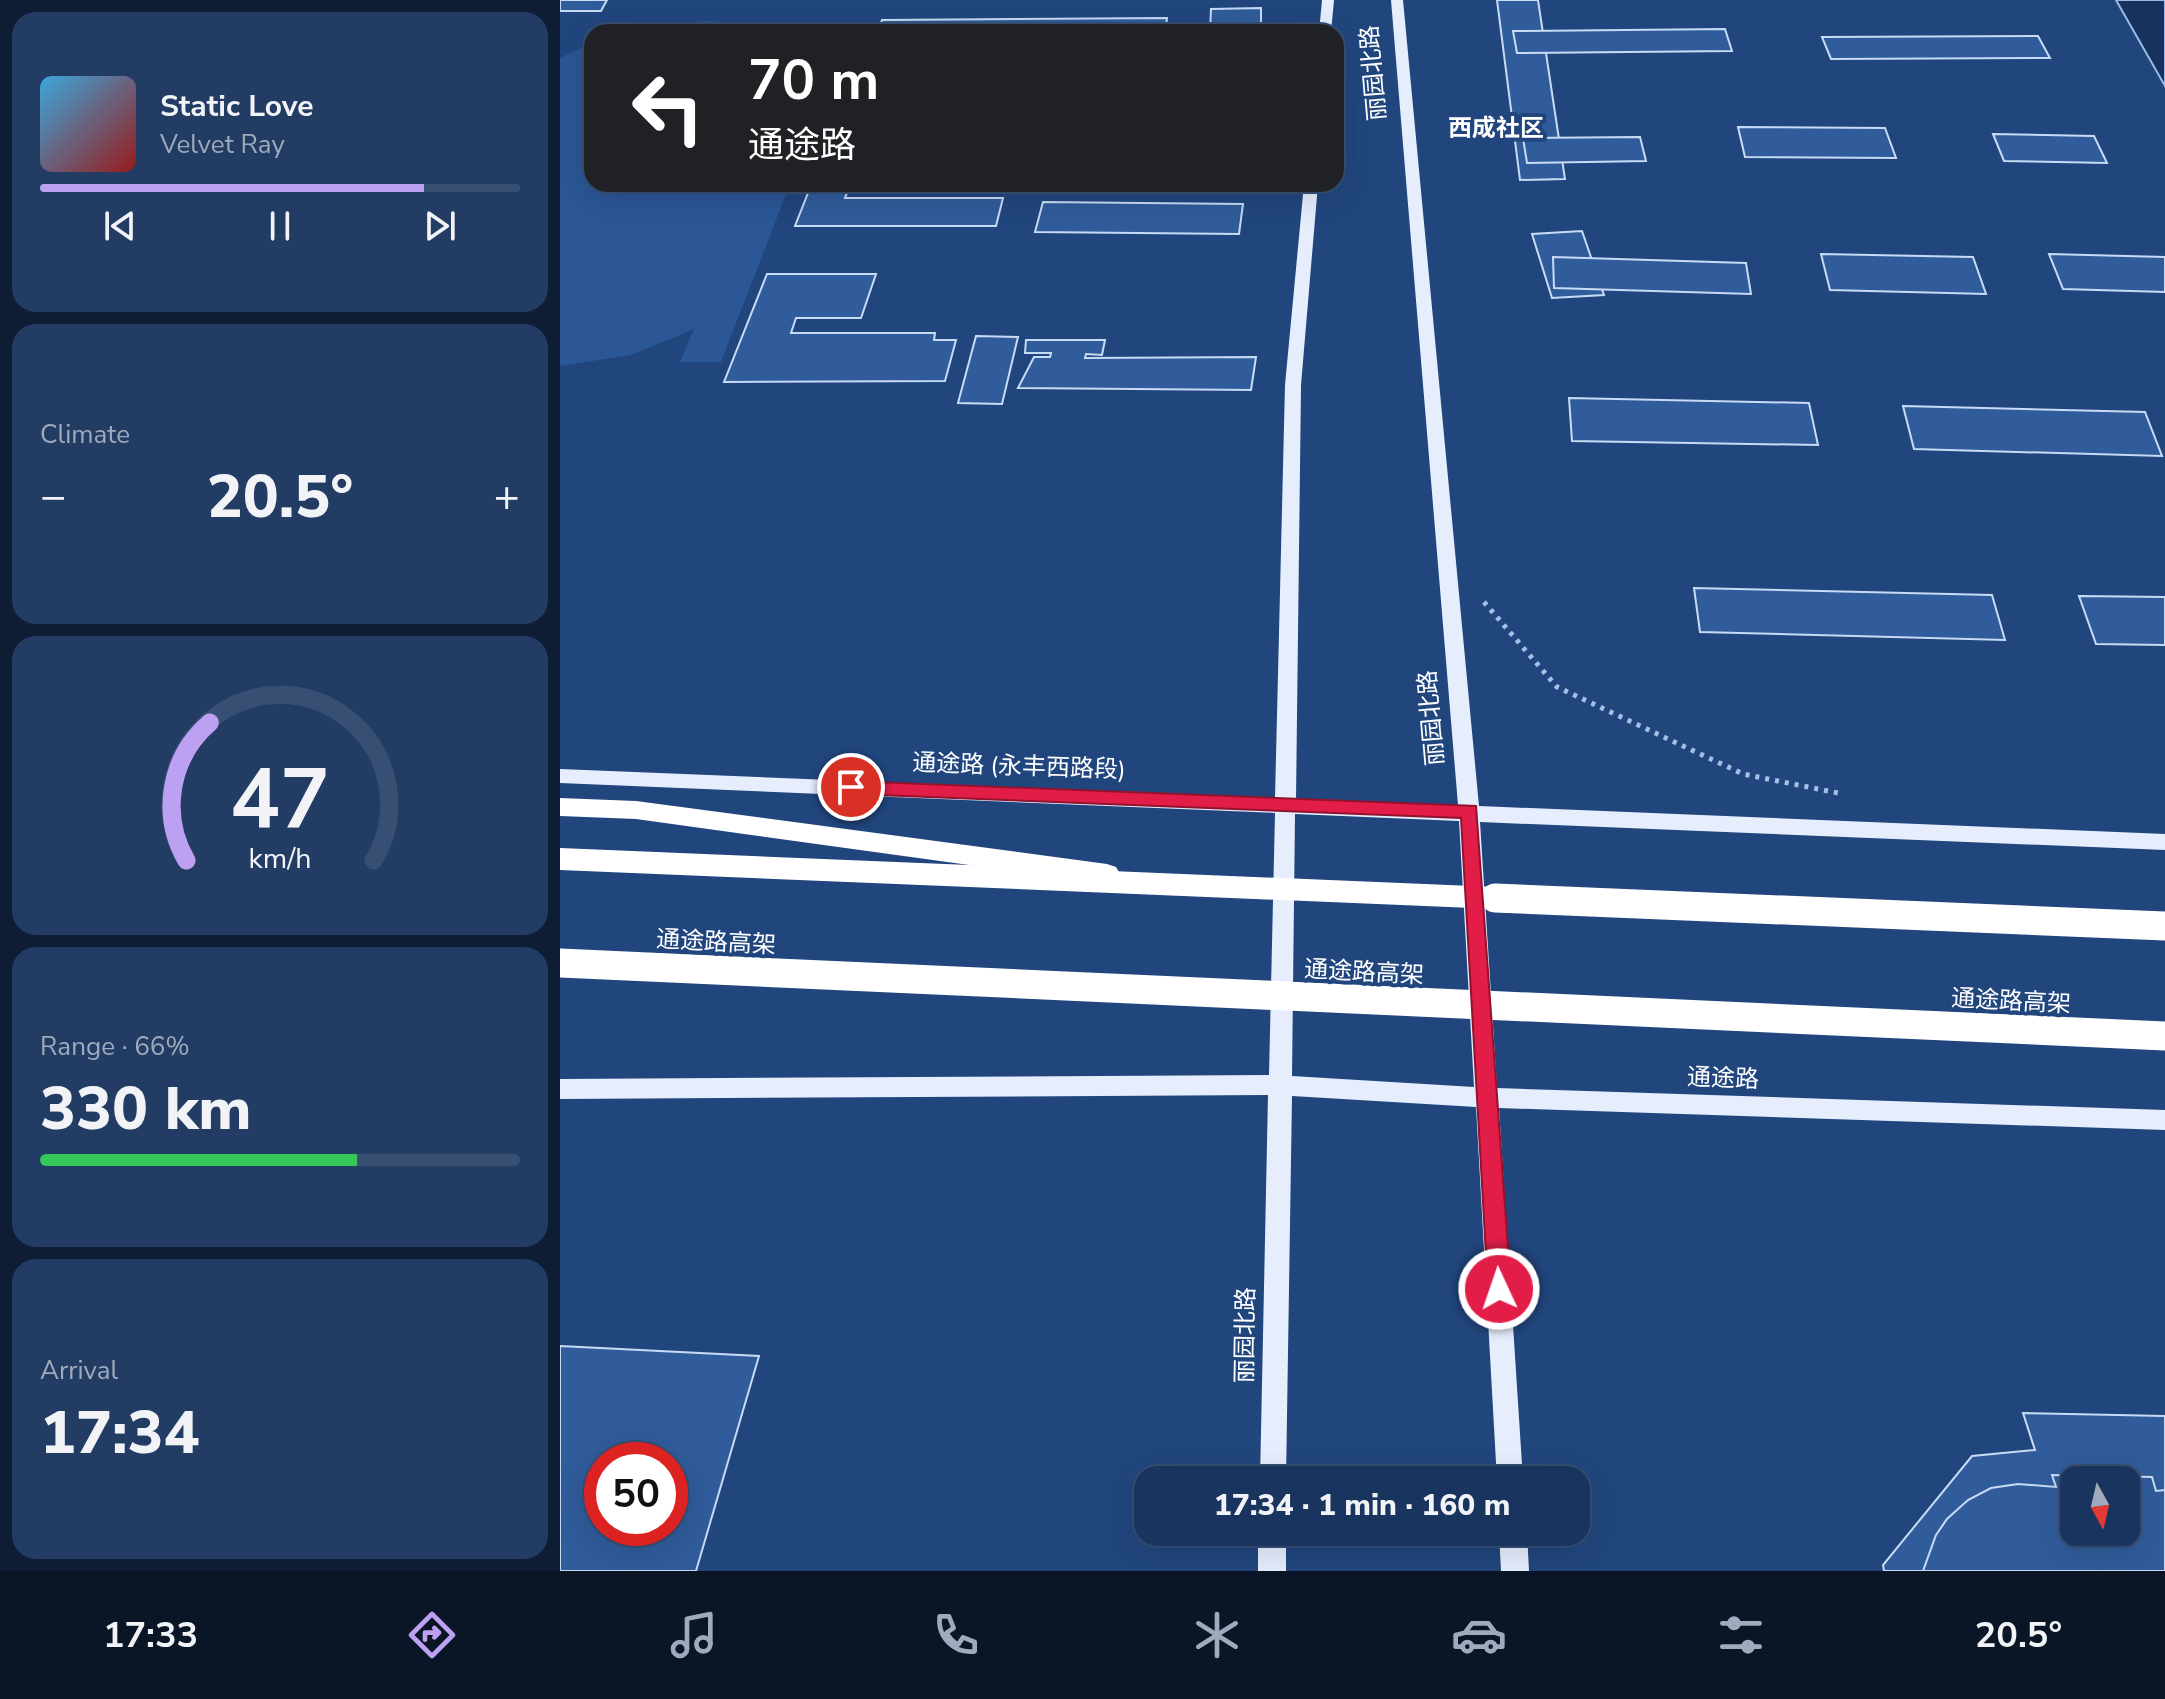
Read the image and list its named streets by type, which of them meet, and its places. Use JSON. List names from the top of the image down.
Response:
{
  "streets": {
    "highway": ["通途路高架"],
    "main road": ["丽园北路", "通途路 (永丰西路段)", "通途路"]
  },
  "crossings": [
    ["丽园北路", "通途路 (永丰西路段)"],
    ["丽园北路", "通途路"]
  ],
  "districts": ["西成社区"],
  "north": "bottom",
  "page": {
    "turn": ["70 m", "通途路"],
    "song": ["Static Love", "Velvet Ray"],
    "tile": [
      "Climate",
      ["Range · 66%", "330 km"],
      ["Arrival", "17:34"]
    ],
    "heat": ["−", "20.5°", "+"],
    "limit": "50",
    "trip": "17:34 · 1 min · 160 m",
    "tabs": ["17:33", "20.5°"],
    "gauge": ["47", "km/h"]
  }
}
